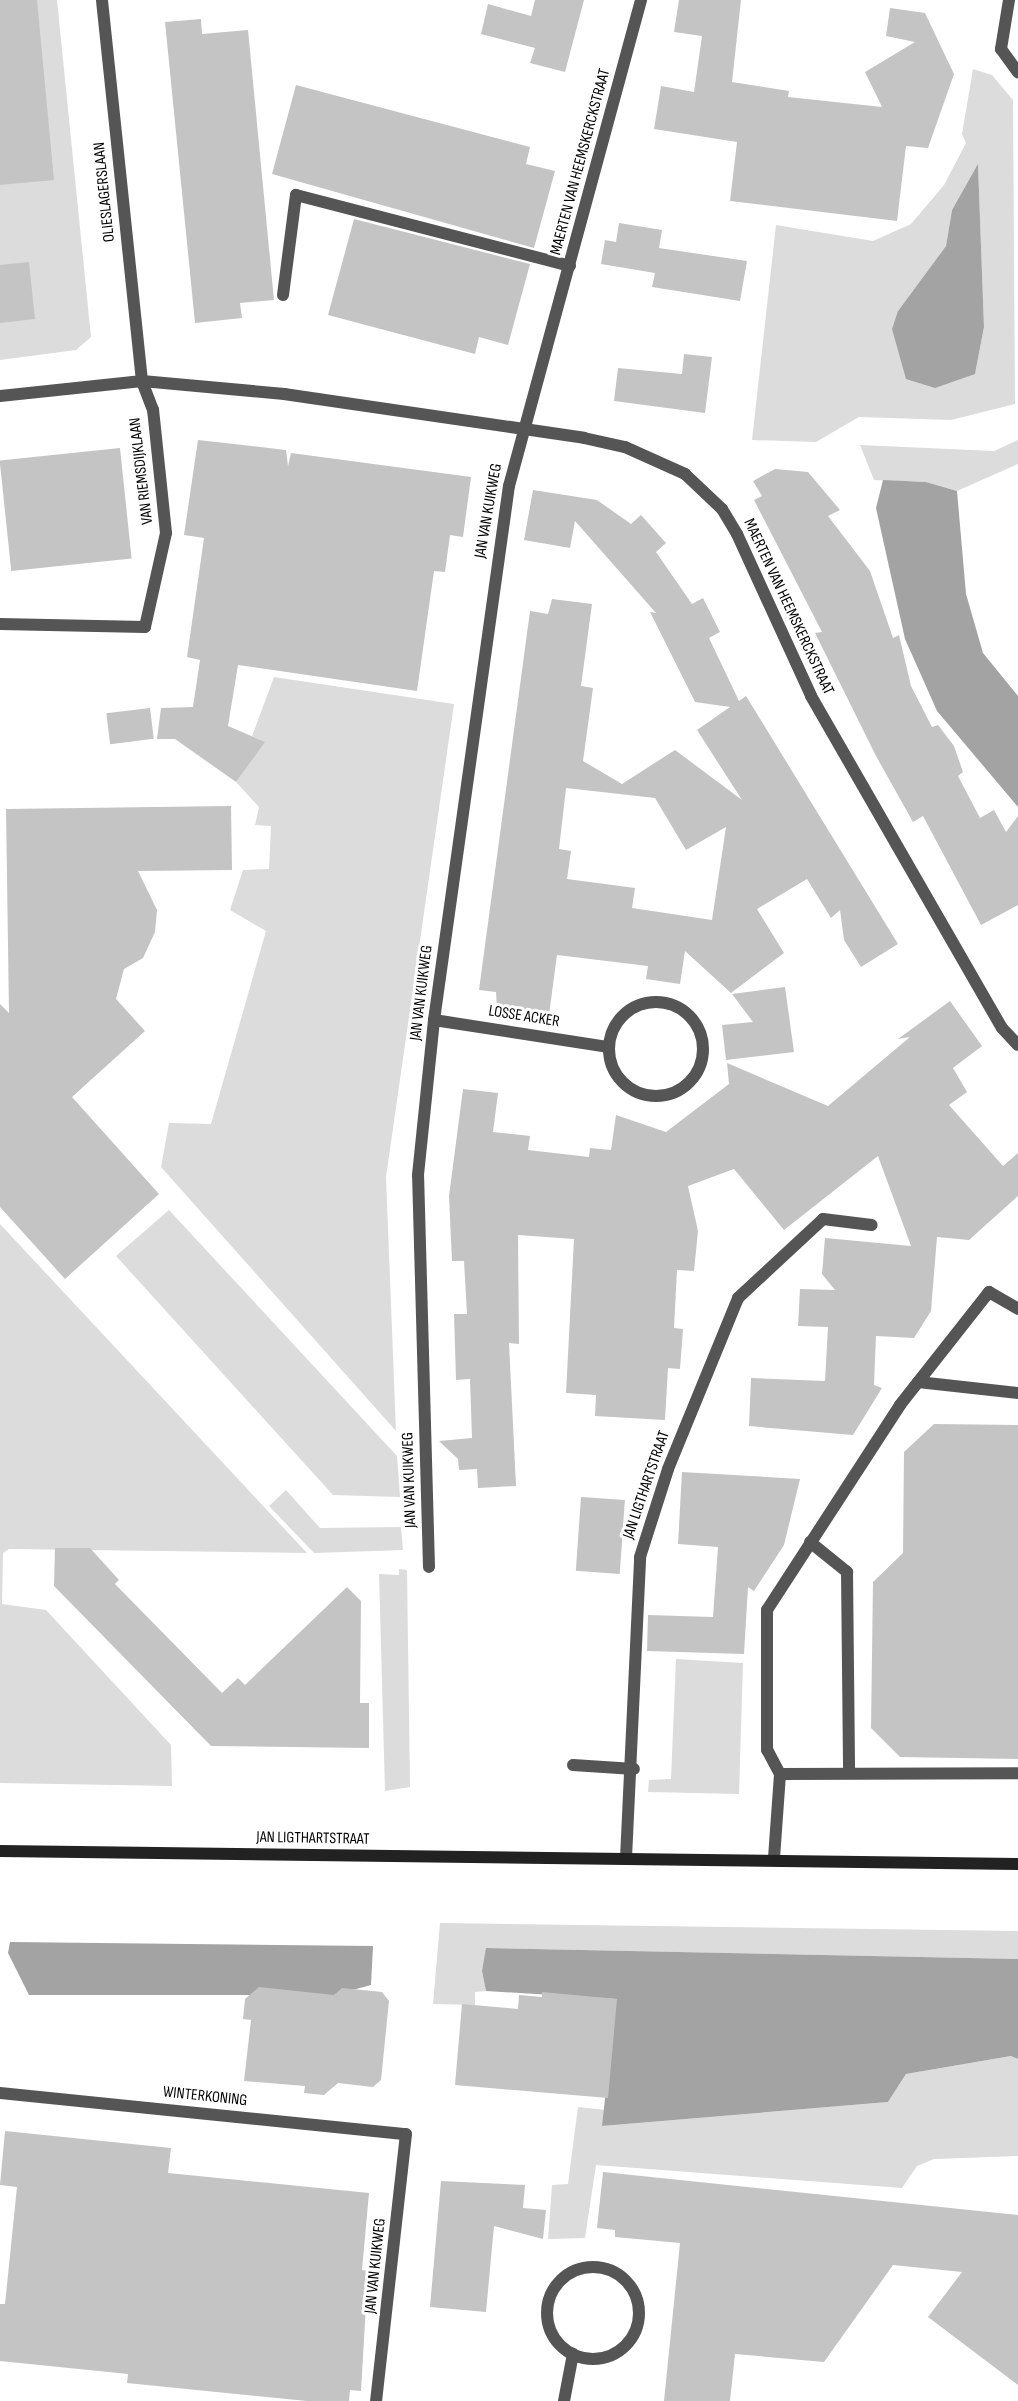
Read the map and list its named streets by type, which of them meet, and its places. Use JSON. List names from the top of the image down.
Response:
{
  "streets": {
    "main road": ["JAN LIGTHARTSTRAAT"],
    "street": [
      "MAERTEN VAN HEEMSKERCKSTRAAT",
      "OLIESLAGERSLAAN",
      "VAN RIEMSDIJKLAAN",
      "JAN VAN KUIKWEG",
      "LOSSE ACKER",
      "WINTERKONING"
    ]
  },
  "crossings": [
    ["MAERTEN VAN HEEMSKERCKSTRAAT", "JAN VAN KUIKWEG"],
    ["OLIESLAGERSLAAN", "VAN RIEMSDIJKLAAN"],
    ["JAN VAN KUIKWEG", "LOSSE ACKER"],
    ["JAN VAN KUIKWEG", "WINTERKONING"]
  ]
}
